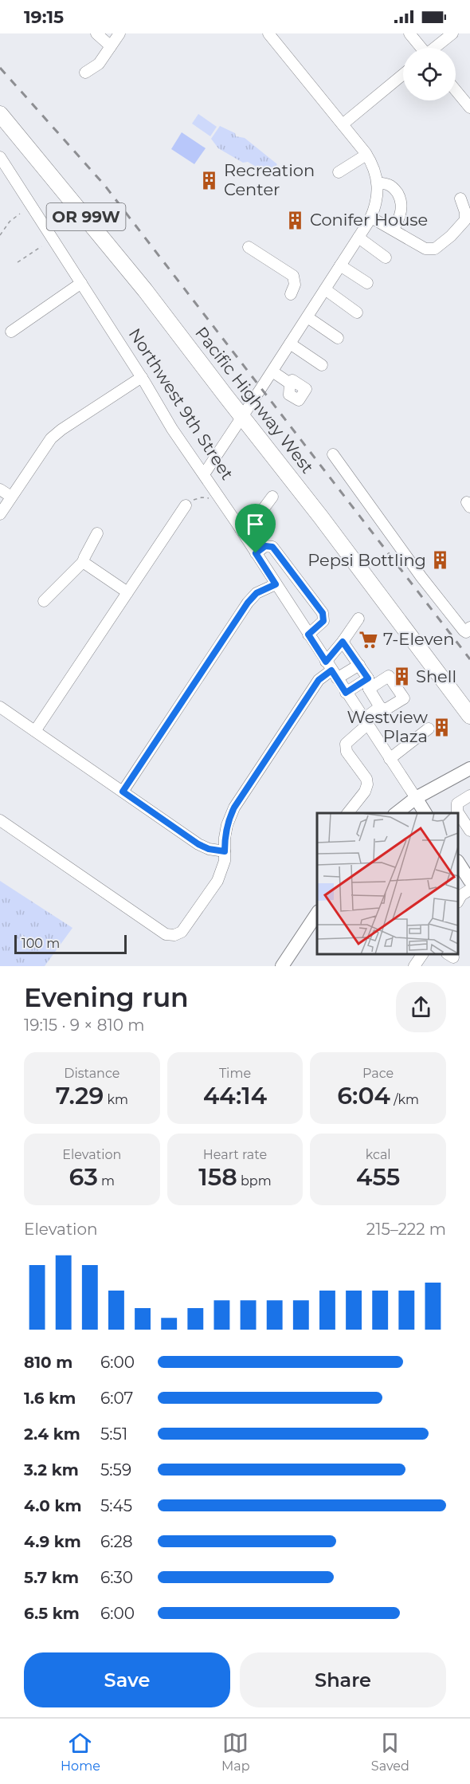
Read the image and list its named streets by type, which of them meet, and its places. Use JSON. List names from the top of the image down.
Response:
{
  "streets": {
    "highway": ["OR 99W", "Pacific Highway West"],
    "main road": ["Northwest 9th Street"]
  },
  "places": {
    "building": [
      "Recreation Center",
      "Conifer House",
      "Pepsi Bottling",
      "Shell",
      "Westview Plaza"
    ],
    "supermarket": ["7-Eleven"]
  },
  "scale_bar": "100 m",
  "page": {
    "status": "19:15",
    "scale": "100 m",
    "heading": ["Evening run", "19:15 · 9 × 810 m"],
    "stats": [
      ["Distance", "7.29 km"],
      ["Time", "44:14"],
      ["Pace", "6:04 /km"],
      ["Elevation", "63 m"],
      ["Heart rate", "158 bpm"],
      ["kcal", "455"]
    ],
    "chart": ["Elevation", "215–222 m"],
    "list": [
      {
        "name": "810 m",
        "note": "6:00"
      },
      {
        "name": "1.6 km",
        "note": "6:07"
      },
      {
        "name": "2.4 km",
        "note": "5:51"
      },
      {
        "name": "3.2 km",
        "note": "5:59"
      },
      {
        "name": "4.0 km",
        "note": "5:45"
      },
      {
        "name": "4.9 km",
        "note": "6:28"
      },
      {
        "name": "5.7 km",
        "note": "6:30"
      },
      {
        "name": "6.5 km",
        "note": "6:00"
      }
    ],
    "buttons": ["Save", "Share"],
    "tabs": ["Home", "Map", "Saved"]
  }
}
